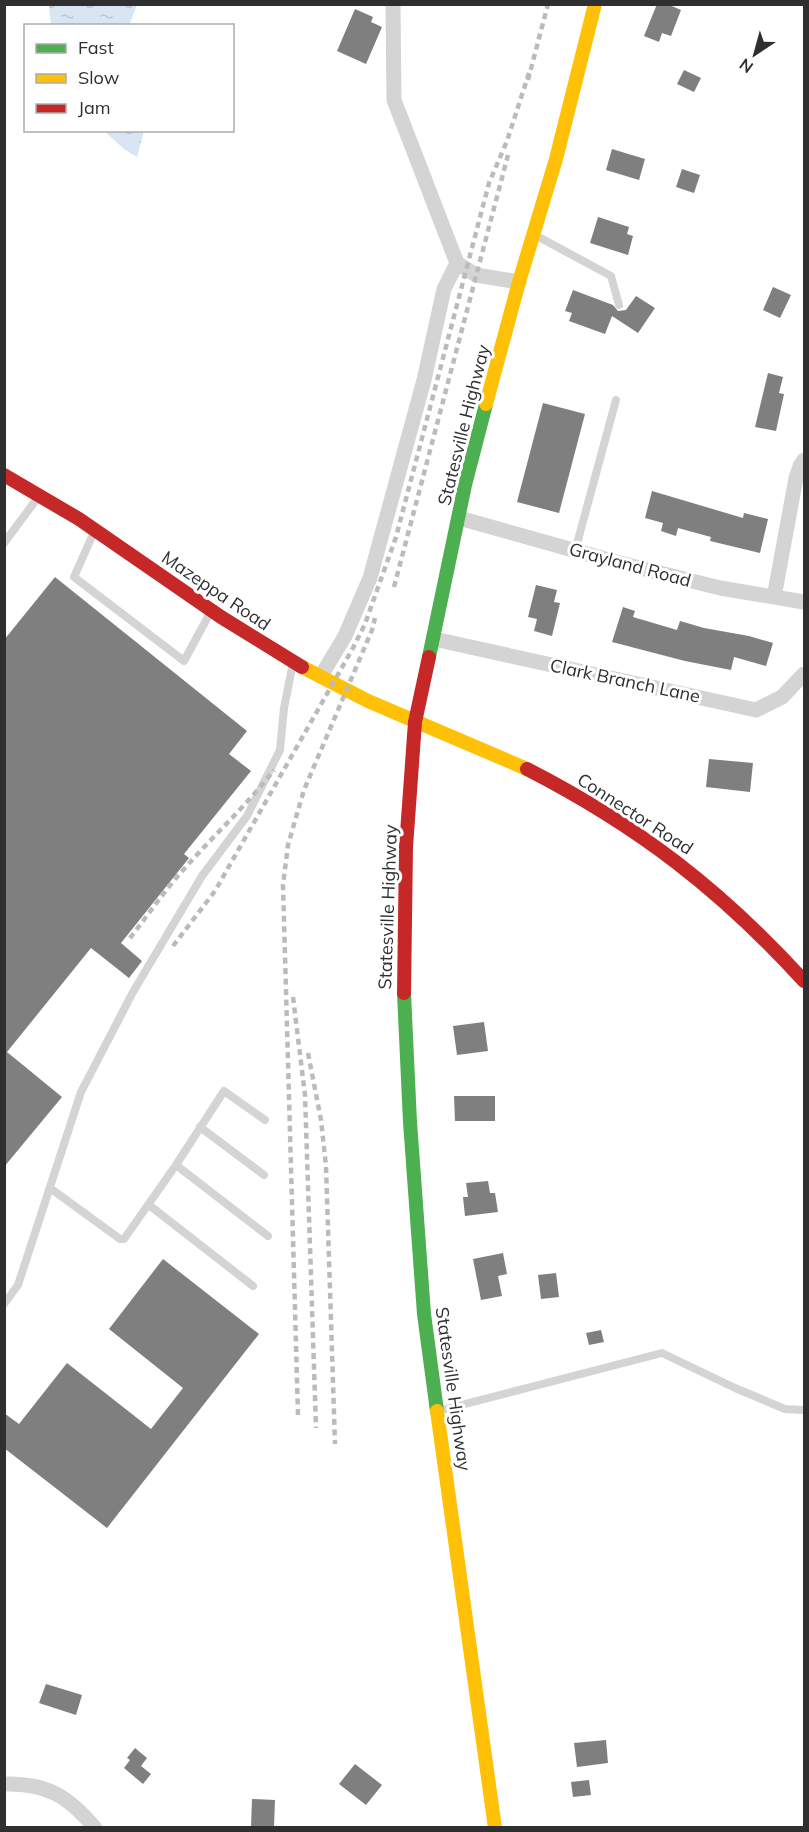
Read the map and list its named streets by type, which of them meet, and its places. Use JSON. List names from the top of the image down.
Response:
{
  "streets": {
    "main road": ["Statesville Highway", "Mazeppa Road", "Connector Road"],
    "street": ["Grayland Road", "Clark Branch Lane"]
  },
  "crossings": [
    ["Statesville Highway", "Grayland Road"],
    ["Statesville Highway", "Mazeppa Road"],
    ["Statesville Highway", "Clark Branch Lane"],
    ["Statesville Highway", "Connector Road"],
    ["Mazeppa Road", "Connector Road"]
  ],
  "legend": ["Fast", "Slow", "Jam"],
  "north": "bottom left"
}
